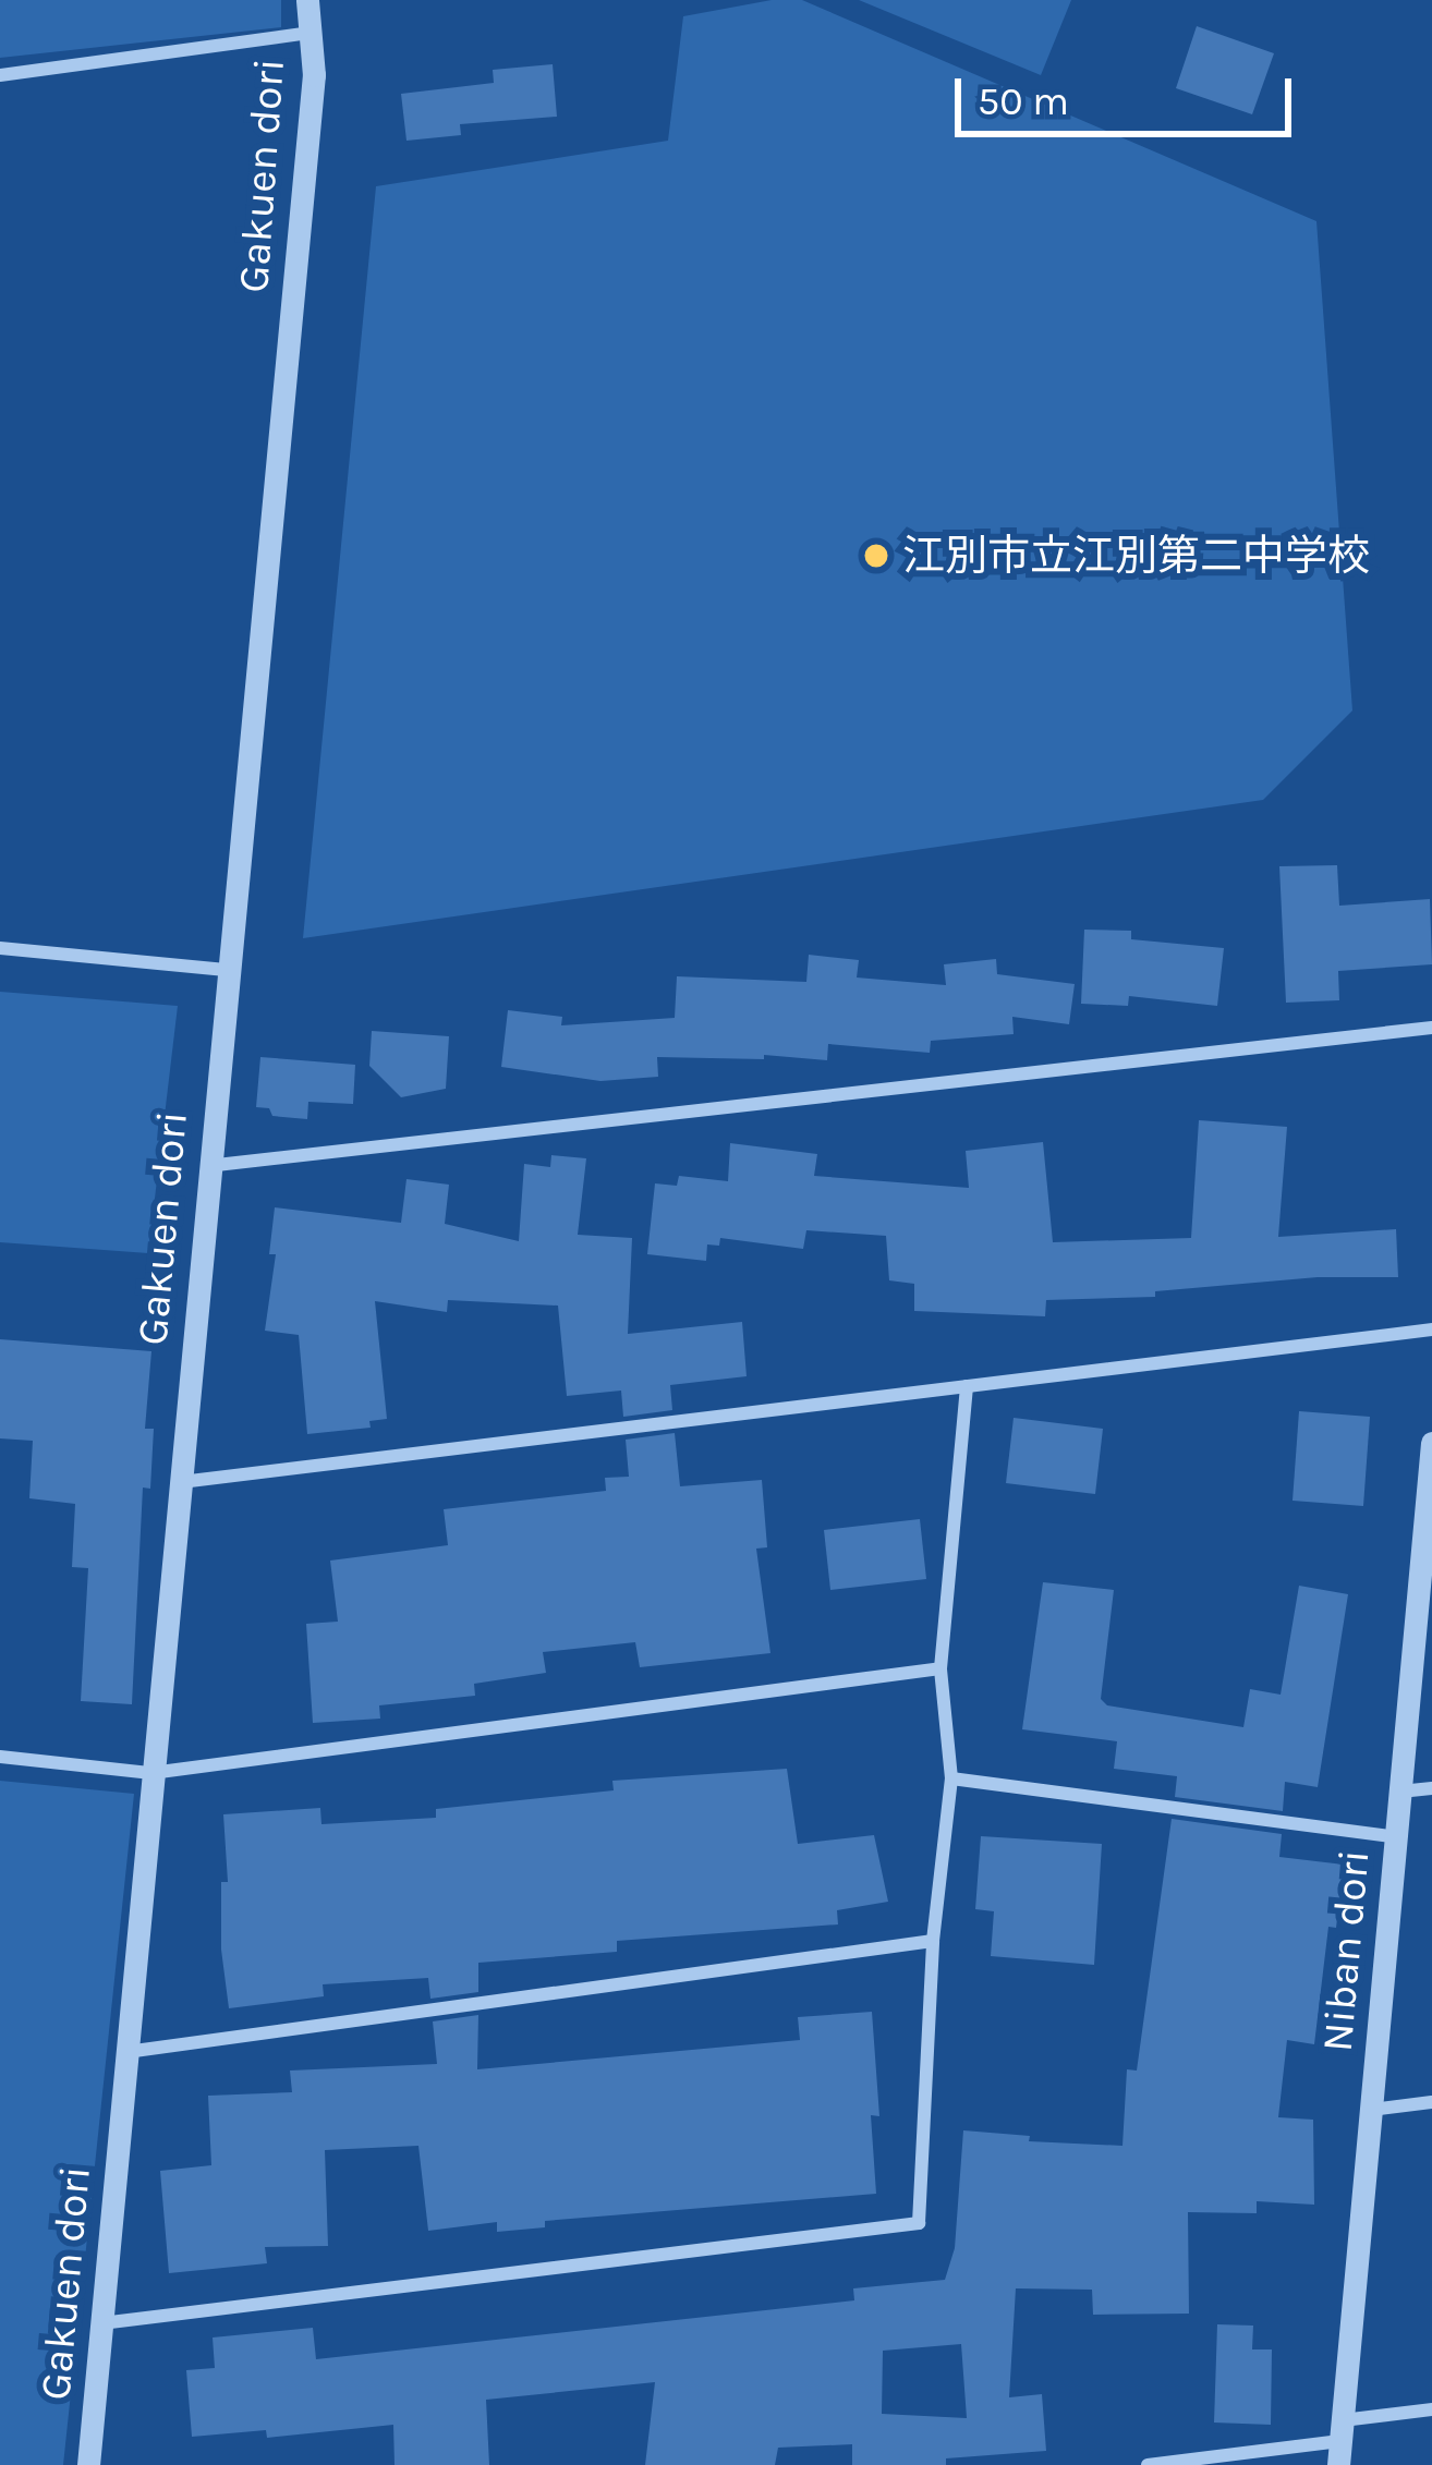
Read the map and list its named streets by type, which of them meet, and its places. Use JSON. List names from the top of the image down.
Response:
{
  "streets": {
    "street": ["Gakuen dori", "Niban dori"]
  },
  "places": ["江別市立江別第二中学校"],
  "scale_bar": "50 m"
}
